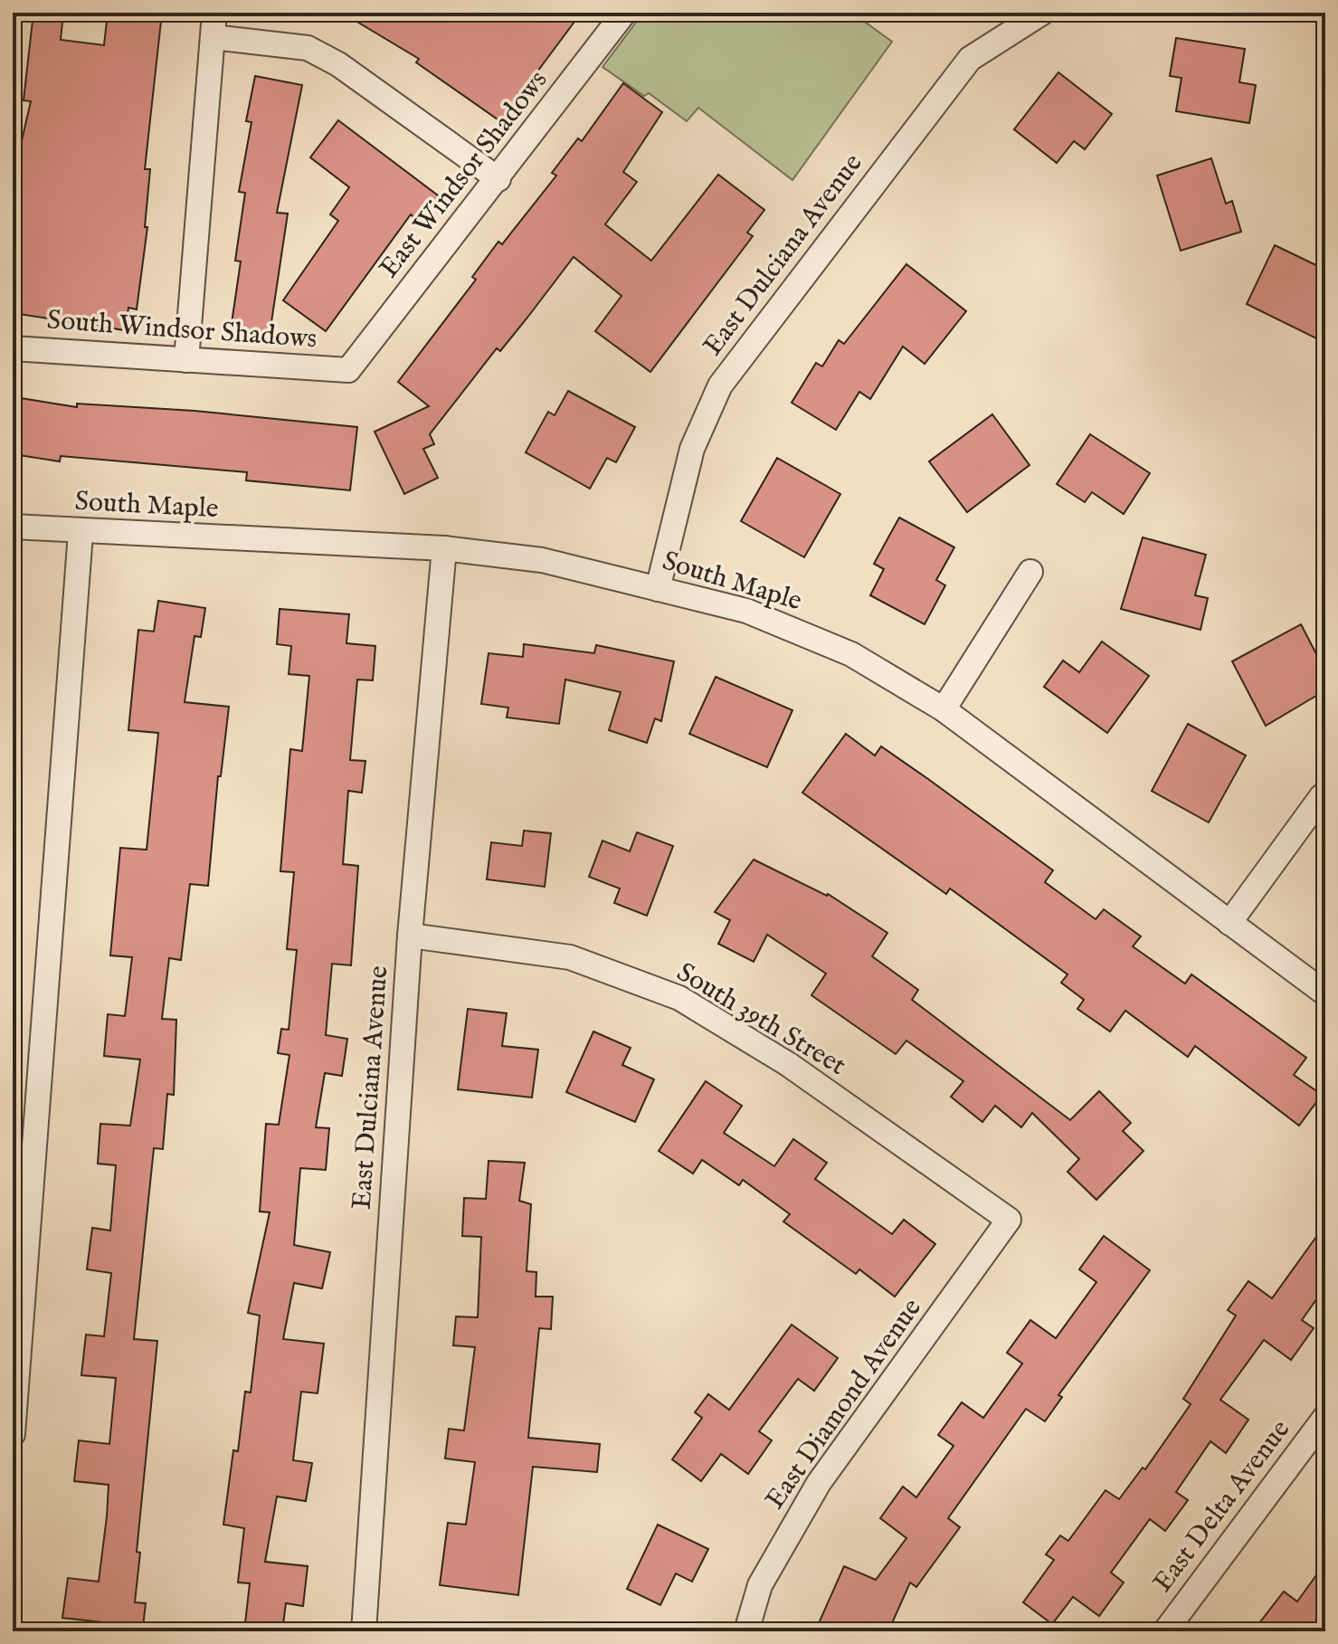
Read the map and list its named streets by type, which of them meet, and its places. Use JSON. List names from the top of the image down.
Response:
{
  "streets": {
    "street": [
      "East Windsor Shadows",
      "East Dulciana Avenue",
      "South Windsor Shadows",
      "South Maple",
      "South 39th Street",
      "East Diamond Avenue",
      "East Delta Avenue"
    ]
  },
  "crossings": [
    ["East Windsor Shadows", "South Windsor Shadows"],
    ["East Dulciana Avenue", "South Maple"],
    ["East Dulciana Avenue", "South 39th Street"],
    ["South 39th Street", "East Diamond Avenue"]
  ]
}
